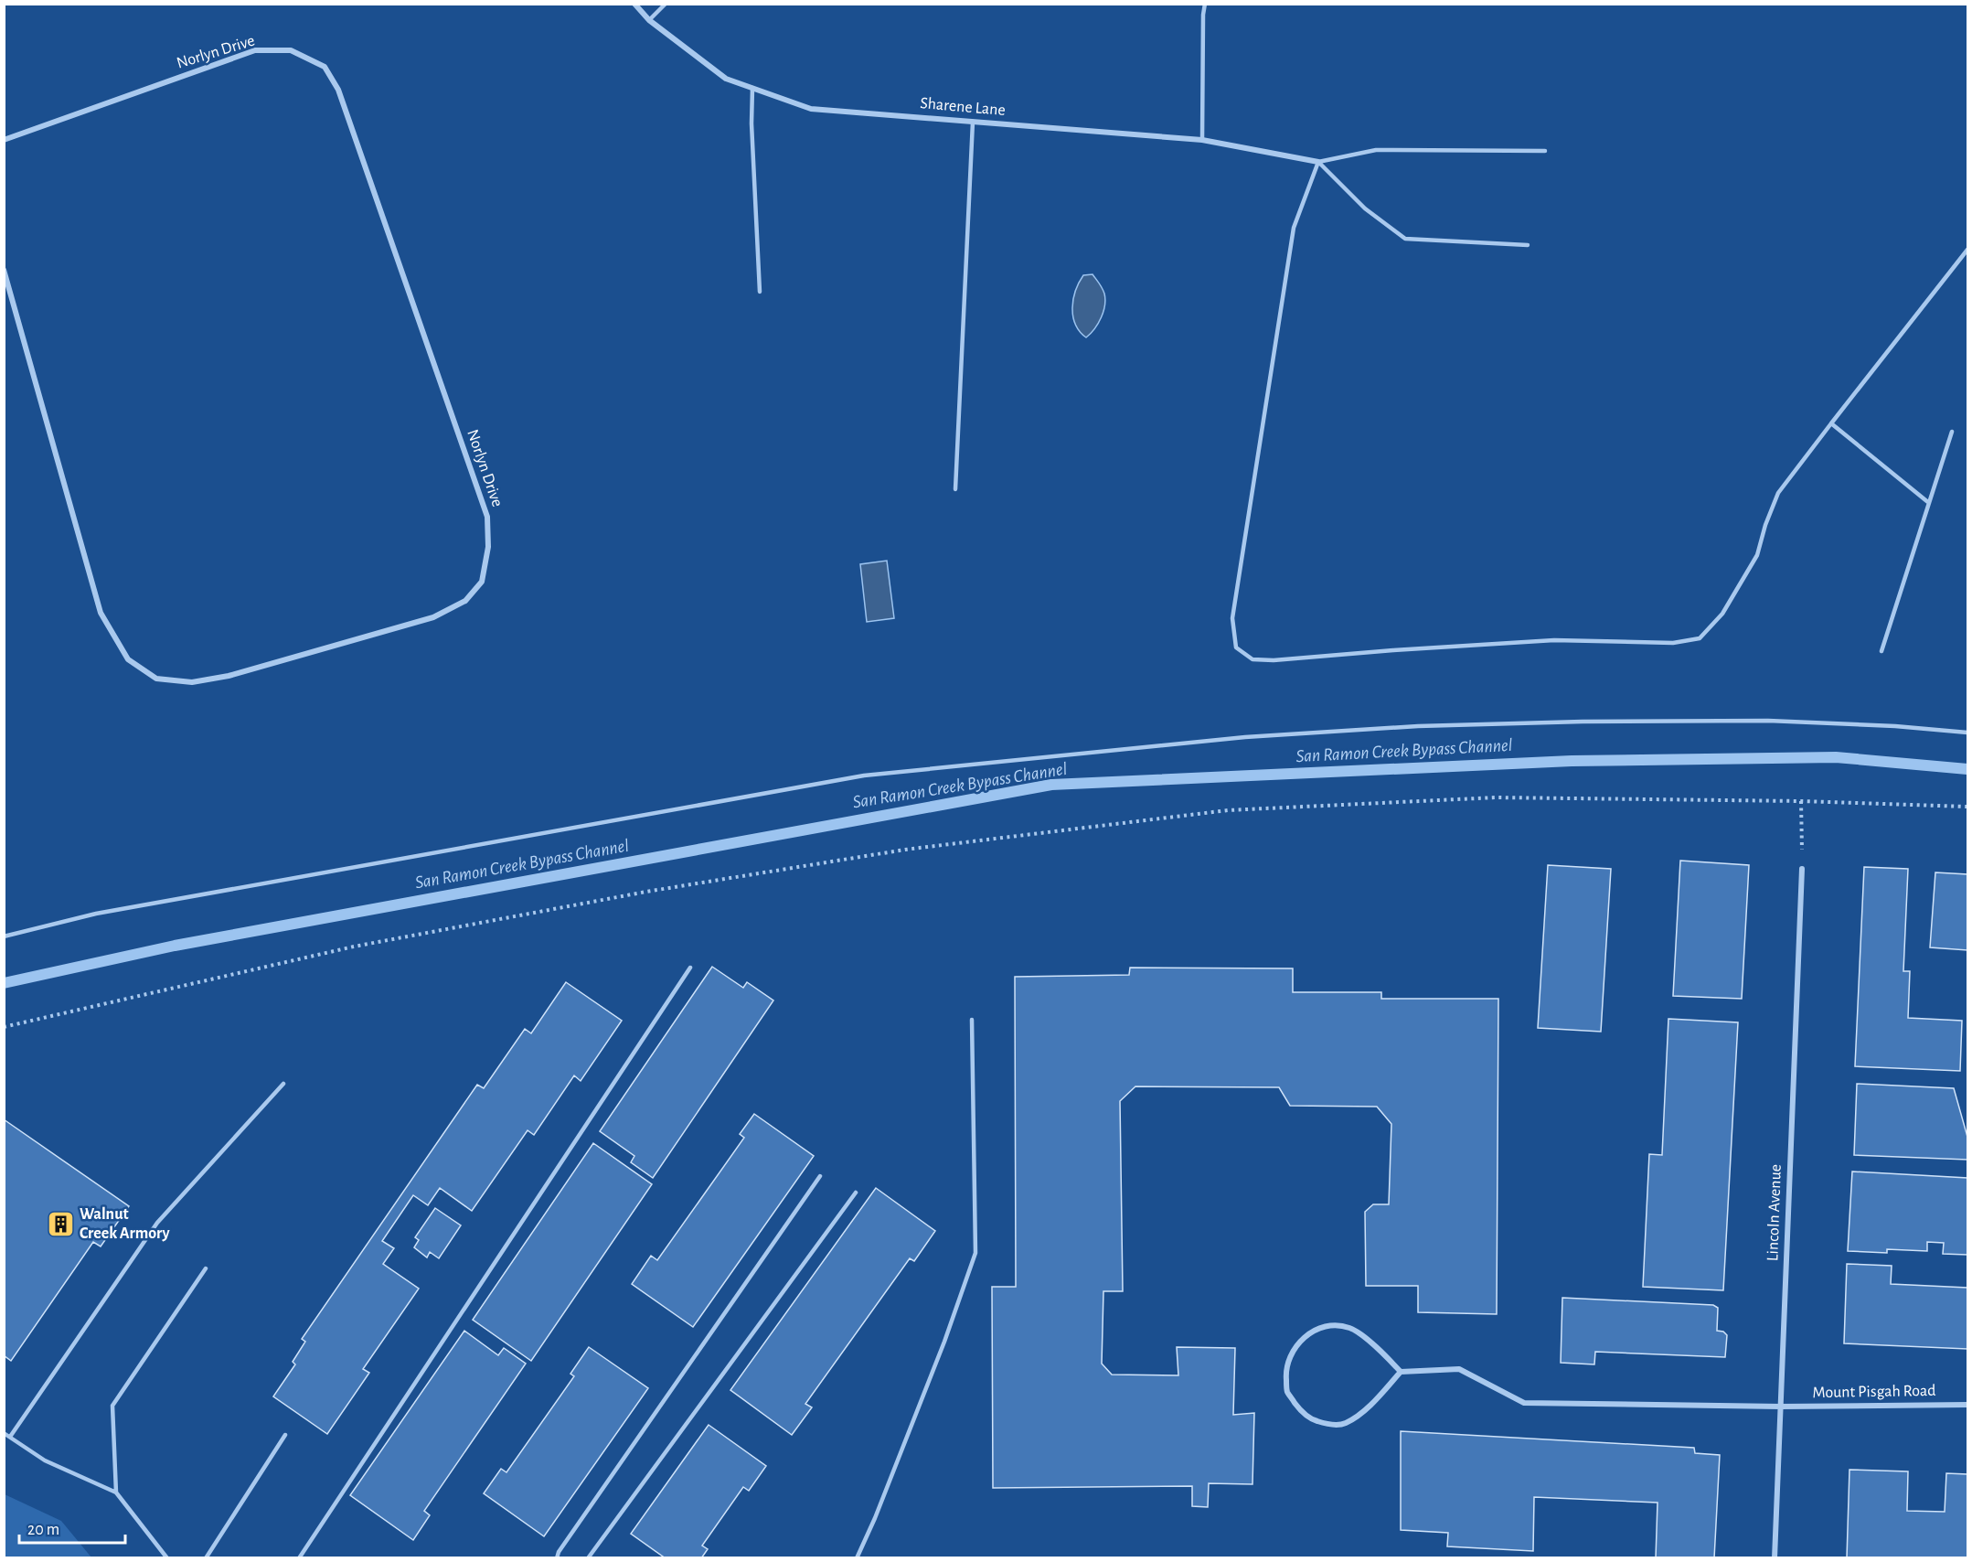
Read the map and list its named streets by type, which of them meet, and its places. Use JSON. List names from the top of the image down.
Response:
{
  "streets": {
    "street": [
      "Norlyn Drive",
      "Sharene Lane",
      "Lincoln Avenue",
      "Mount Pisgah Road"
    ]
  },
  "crossings": [
    ["Lincoln Avenue", "Mount Pisgah Road"]
  ],
  "water": ["San Ramon Creek Bypass Channel"],
  "places": {
    "building": ["Walnut Creek Armory"]
  },
  "scale_bar": "20 m"
}
